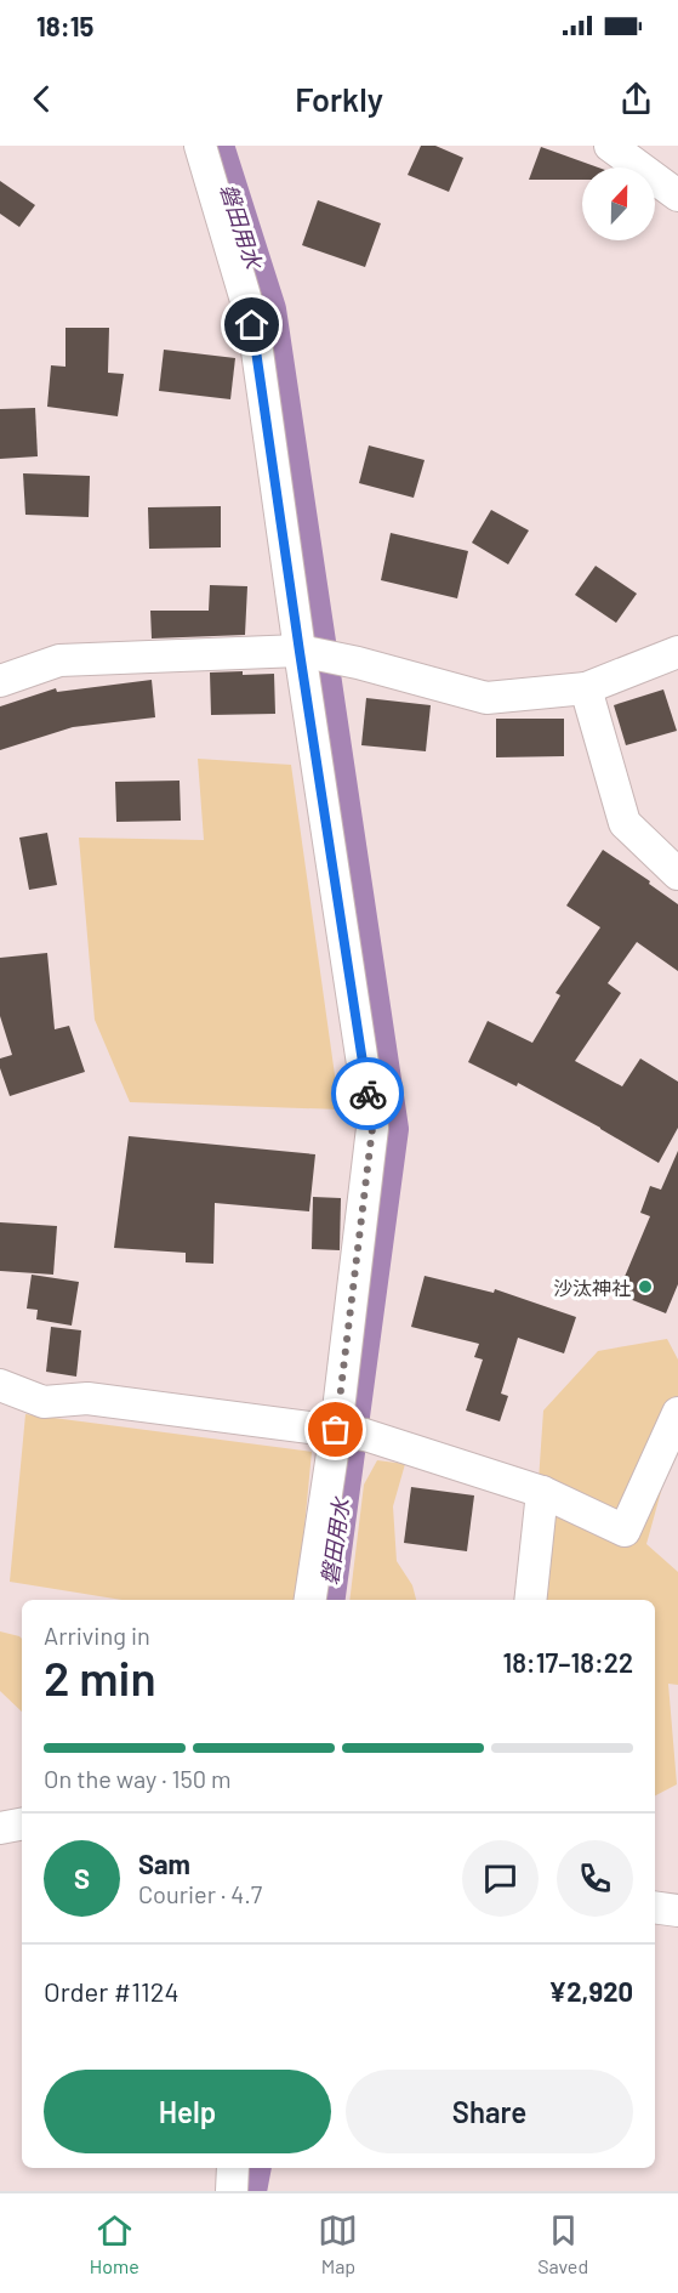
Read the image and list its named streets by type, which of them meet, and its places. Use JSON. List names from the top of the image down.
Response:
{
  "water": ["磐田用水"],
  "places": ["沙汰神社"],
  "north": "top",
  "page": {
    "status": "18:15",
    "header": "Forkly",
    "heading": ["2 min", "Arriving in", "18:17–18:22"],
    "panel": [
      "Sam",
      "Courier · 4.7",
      "Order #1124",
      "¥2,920"
    ],
    "bar": "On the way · 150 m",
    "round": "S",
    "buttons": ["Help", "Share"],
    "tabs": ["Home", "Map", "Saved"]
  }
}
